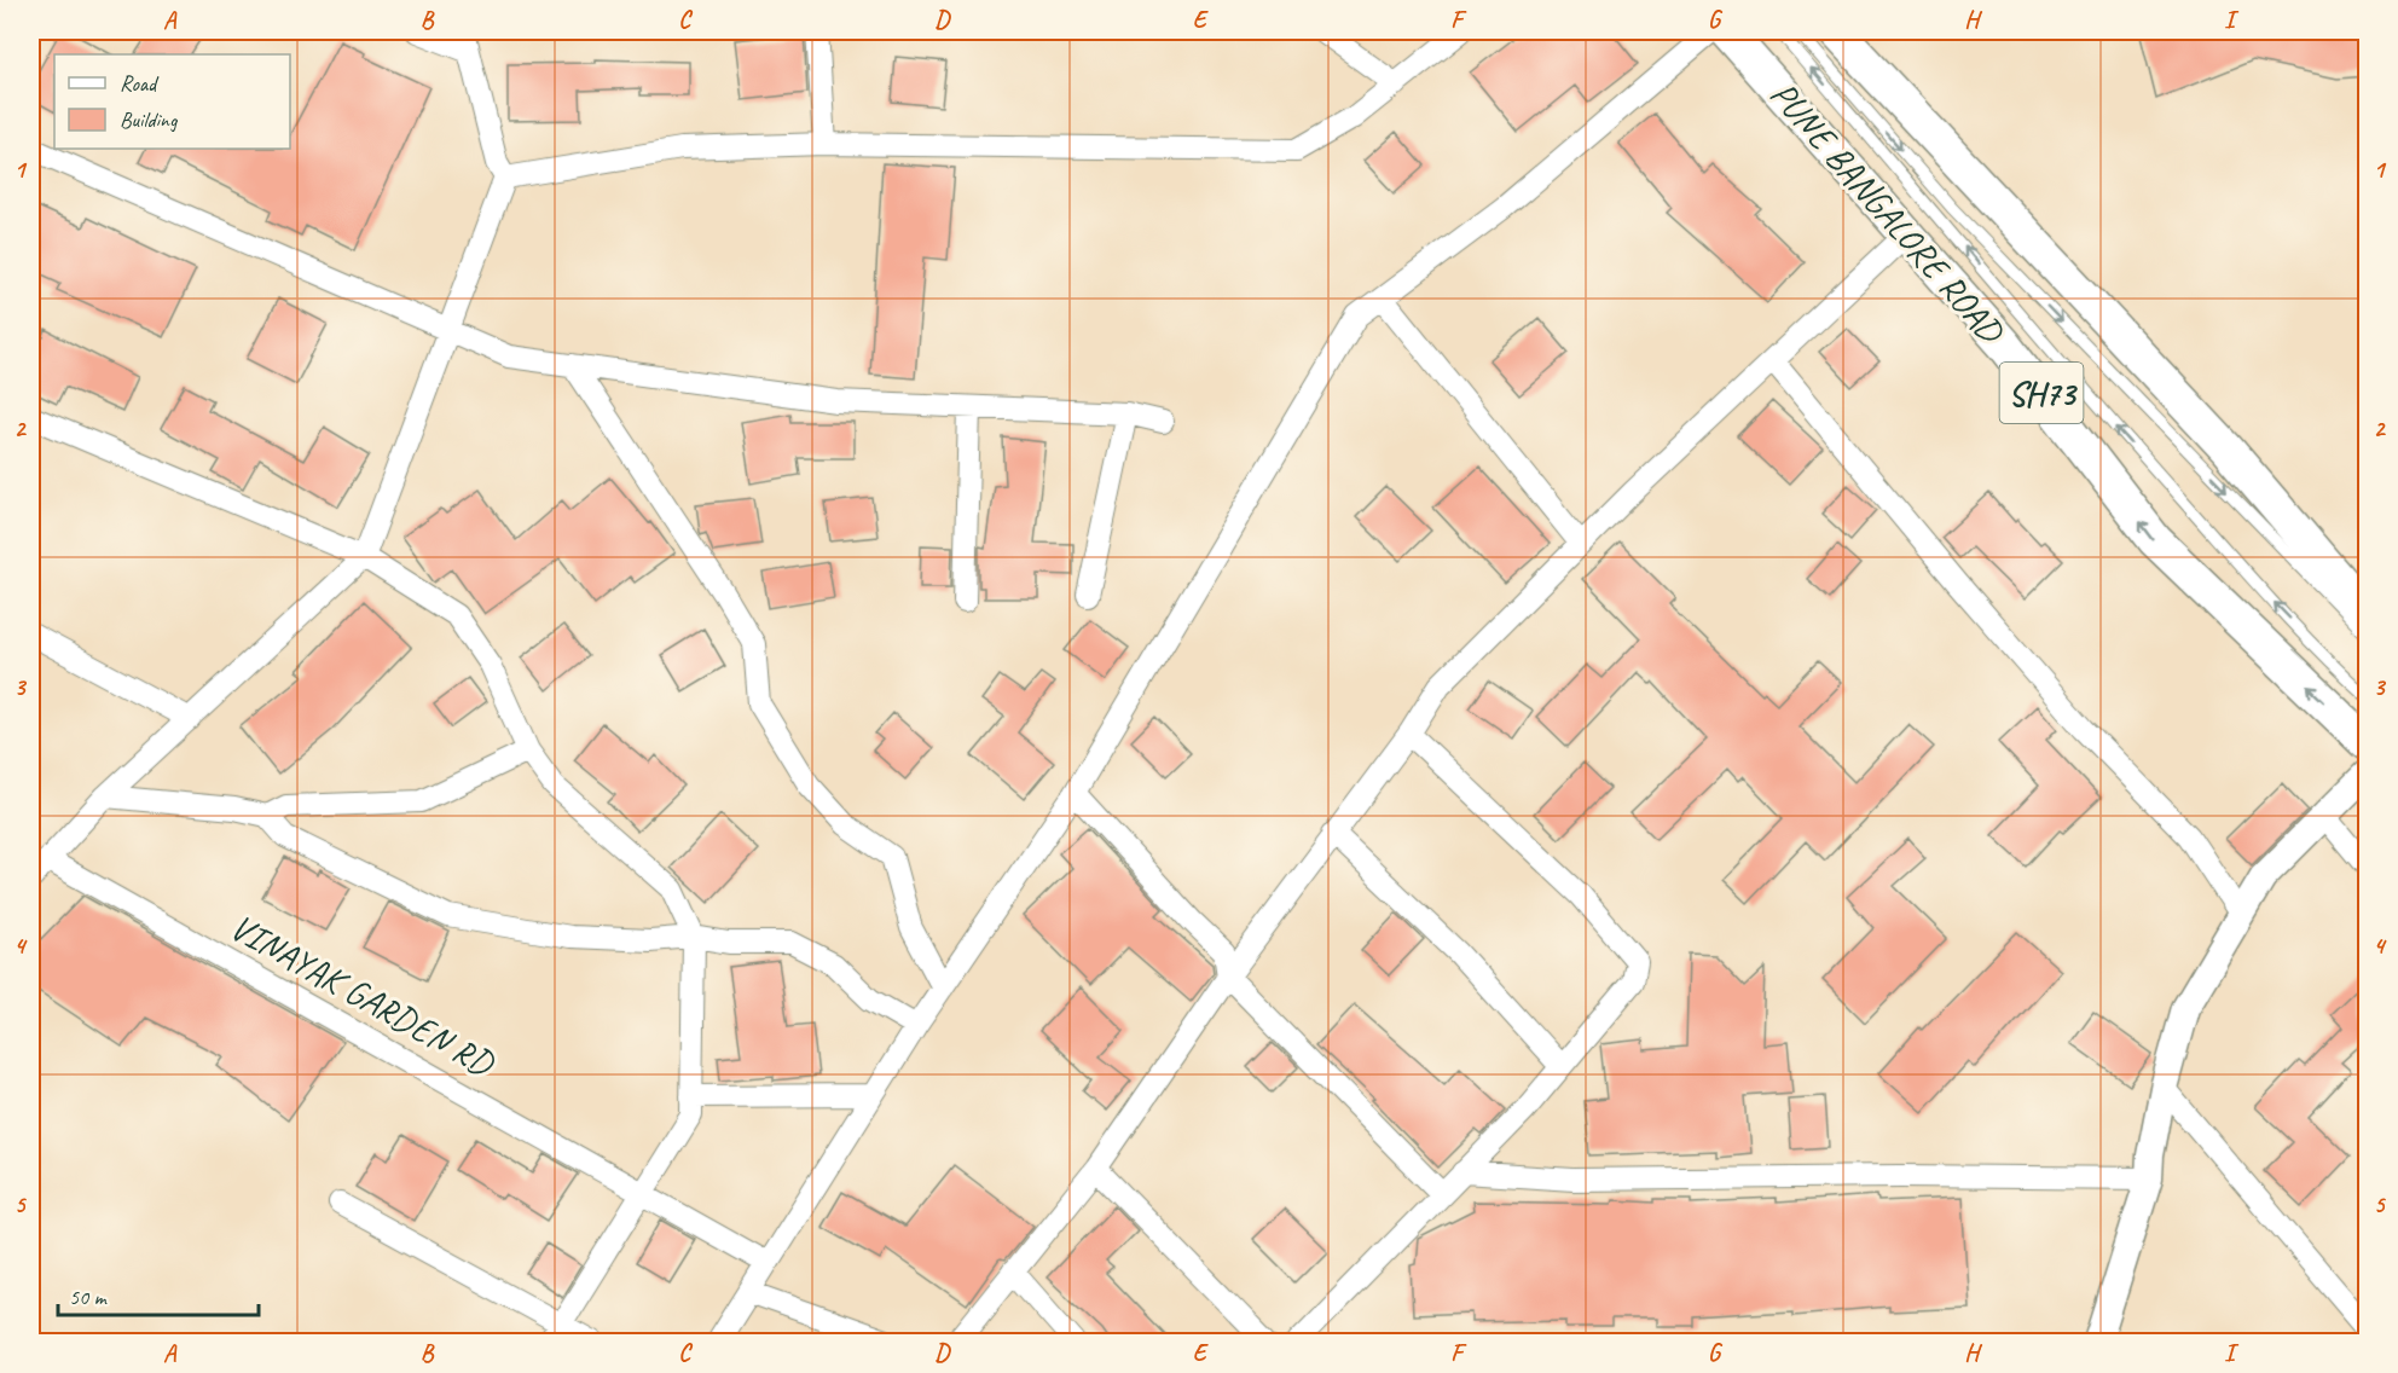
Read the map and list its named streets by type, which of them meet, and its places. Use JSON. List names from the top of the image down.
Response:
{
  "streets": {
    "main road": ["PUNE BANGALORE ROAD", "SH73"],
    "street": ["VINAYAK GARDEN RD"]
  },
  "legend": ["Road", "Building"],
  "scale_bar": "50 m",
  "grid": {
    "columns": [
      "A",
      "B",
      "C",
      "D",
      "E",
      "F",
      "G",
      "H",
      "I"
    ],
    "rows": [
      "1",
      "2",
      "3",
      "4",
      "5"
    ]
  }
}
